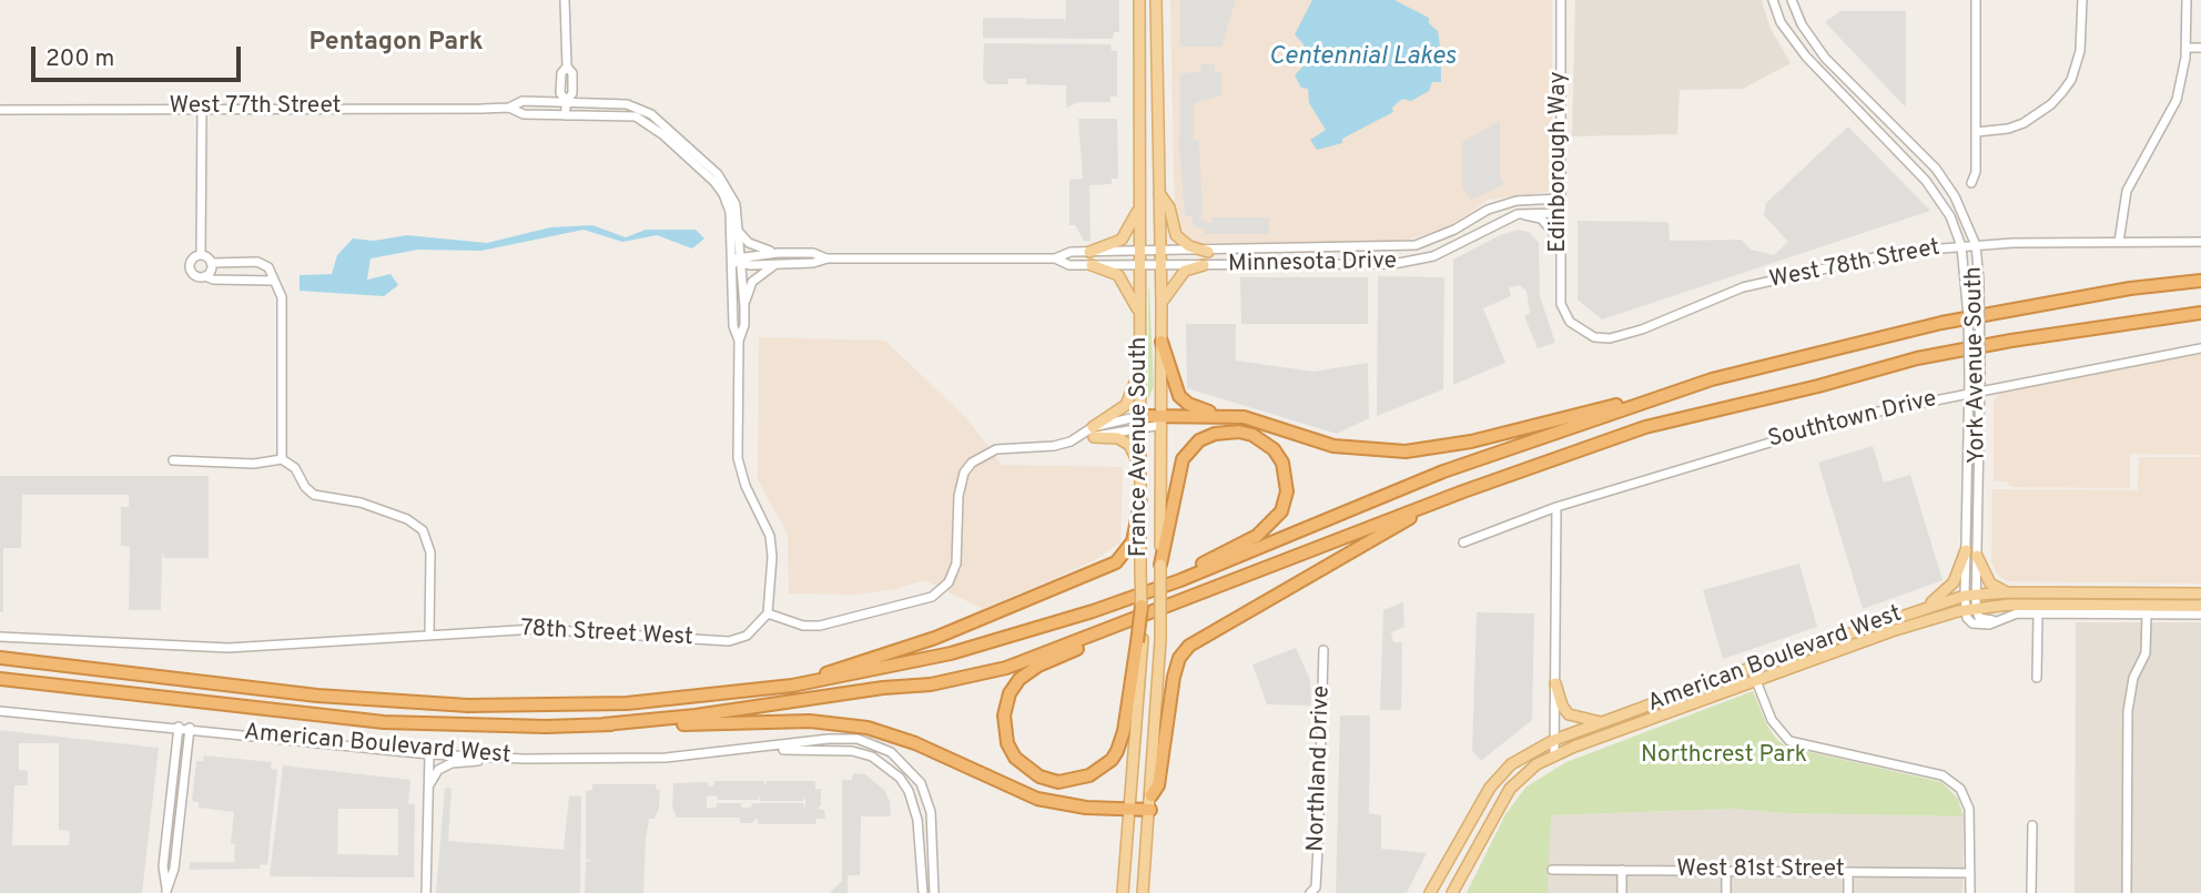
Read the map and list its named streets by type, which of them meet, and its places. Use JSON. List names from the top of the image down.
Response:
{
  "streets": {
    "main road": ["France Avenue South", "American Boulevard West"],
    "street": [
      "West 77th Street",
      "Edinborough Way",
      "Minnesota Drive",
      "West 78th Street",
      "York Avenue South",
      "Southtown Drive",
      "78th Street West",
      "Northland Drive",
      "West 81st Street"
    ]
  },
  "crossings": [
    ["West 77th Street", "Minnesota Drive"],
    ["Edinborough Way", "Minnesota Drive"],
    ["Edinborough Way", "West 78th Street"],
    ["Minnesota Drive", "France Avenue South"],
    ["West 78th Street", "York Avenue South"],
    ["York Avenue South", "Southtown Drive"],
    ["York Avenue South", "American Boulevard West"]
  ],
  "districts": ["Pentagon Park"],
  "water": ["Centennial Lakes"],
  "parks": ["Northcrest Park"],
  "scale_bar": "200 m"
}
